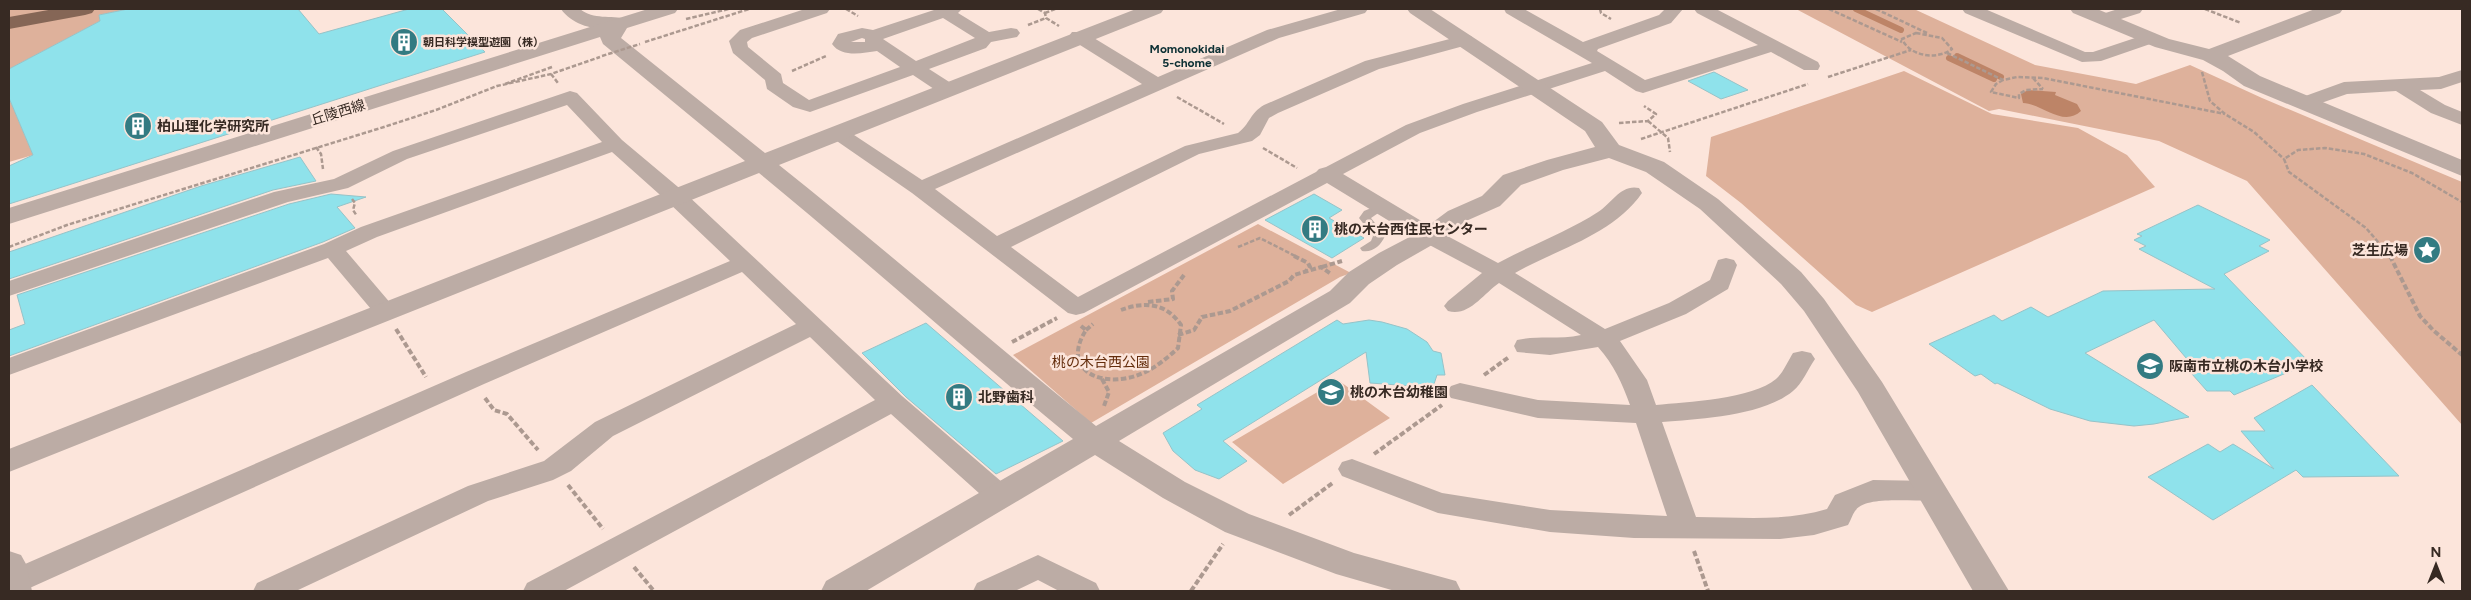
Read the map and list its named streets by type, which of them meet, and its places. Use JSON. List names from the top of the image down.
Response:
{
  "streets": {
    "street": ["丘陵西線"]
  },
  "districts": ["Momonokidai 5-chome"],
  "parks": ["桃の木台西公園"],
  "places": {
    "building": [
      "朝日科学模型遊園（株）",
      "柏山理化学研究所",
      "桃の木台西住民センター",
      "北野歯科"
    ],
    "place": ["芝生広場"],
    "school or university": ["阪南市立桃の木台小学校", "桃の木台幼稚園"]
  },
  "north": "top"
}
